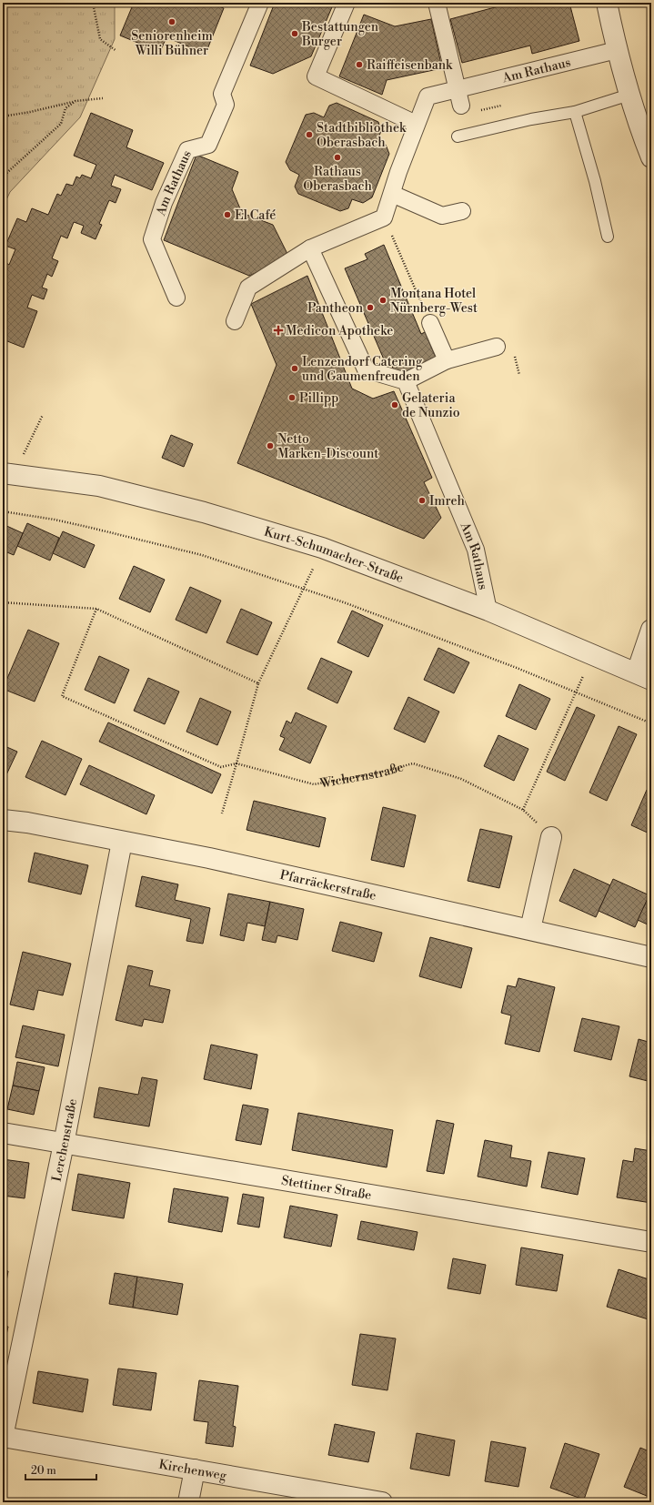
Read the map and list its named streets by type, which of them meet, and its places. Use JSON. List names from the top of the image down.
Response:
{
  "streets": {
    "street": [
      "Am Rathaus",
      "Kurt-Schumacher-Straße",
      "Pfarräckerstraße",
      "Lerchenstraße",
      "Stettiner Straße",
      "Kirchenweg"
    ],
    "path": ["Wichernstraße"]
  },
  "crossings": [
    ["Am Rathaus", "Kurt-Schumacher-Straße"],
    ["Pfarräckerstraße", "Lerchenstraße"],
    ["Lerchenstraße", "Stettiner Straße"],
    ["Lerchenstraße", "Kirchenweg"]
  ],
  "places": {
    "other": [
      "Seniorenheim Willi Bühner",
      "Bestattungen Burger",
      "Raiffeisenbank",
      "Stadtbibliothek Oberasbach",
      "Rathaus Oberasbach",
      "El Café",
      "Montana Hotel Nürnberg-West",
      "Pantheon",
      "Lenzendorf Catering und Gaumenfreuden",
      "Pillipp",
      "Gelateria de Nunzio",
      "Netto Marken-Discount",
      "Imreh"
    ],
    "health": ["Medicon Apotheke"]
  },
  "scale_bar": "20 m"
}
